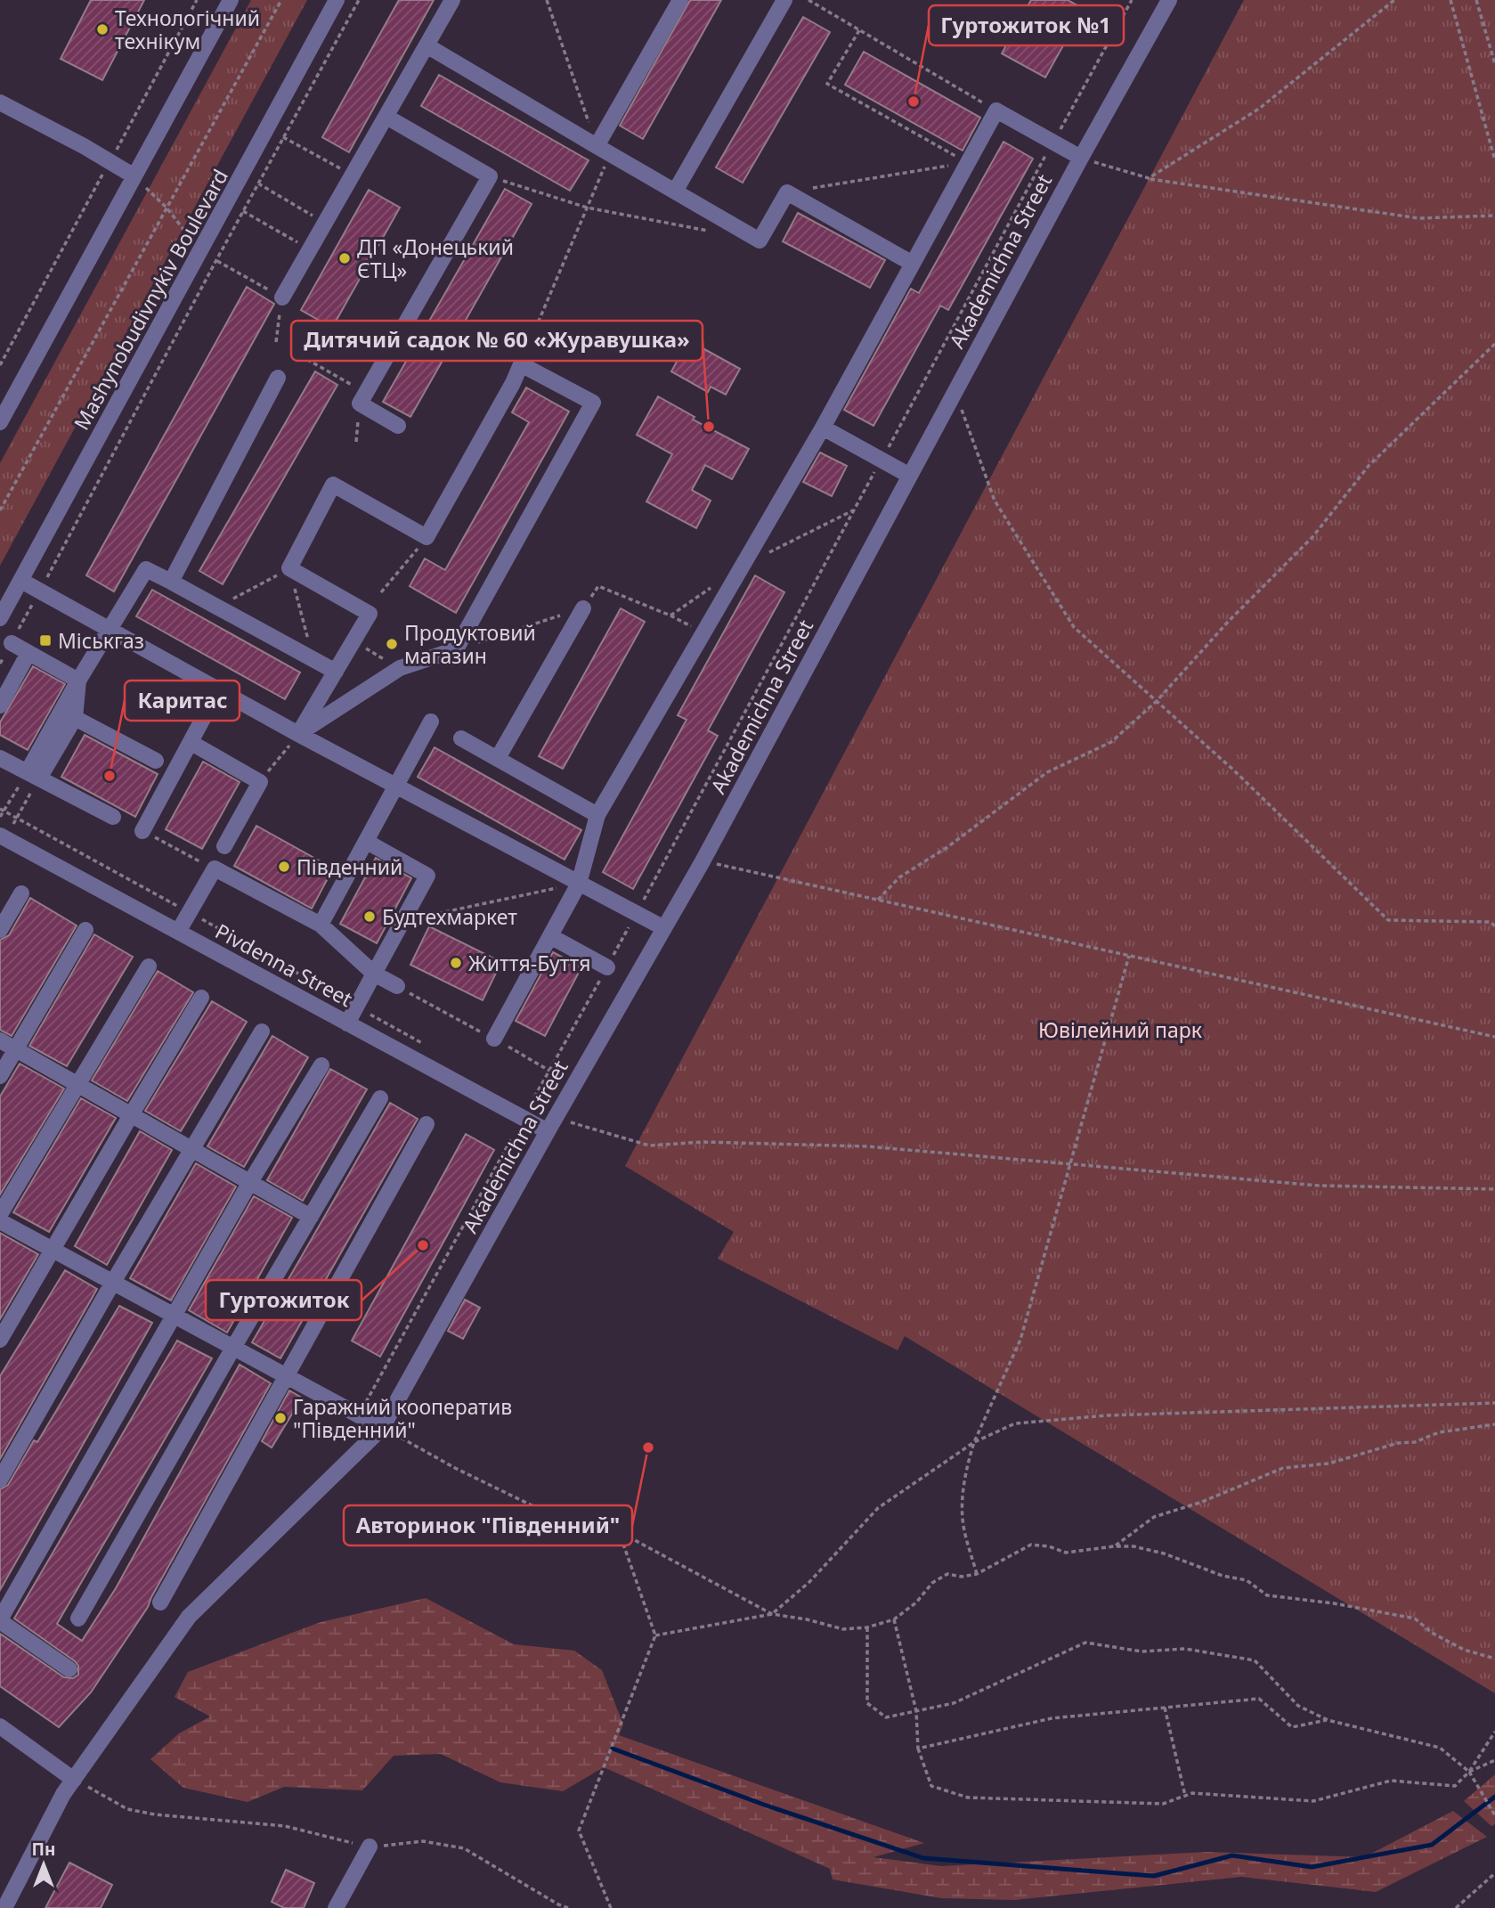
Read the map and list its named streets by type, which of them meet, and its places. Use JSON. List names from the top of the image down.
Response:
{
  "streets": {
    "street": ["Akademichna Street", "Mashynobudivnykiv Boulevard", "Pivdenna Street"]
  },
  "crossings": [
    ["Akademichna Street", "Pivdenna Street"]
  ],
  "parks": ["Ювілейний парк"],
  "places": {
    "other": [
      "Технологічний технікум",
      "Гуртожиток №1",
      "ДП «Донецький ЄТЦ»",
      "Дитячий садок № 60 «Журавушка»",
      "Продуктовий магазин",
      "Каритас",
      "Південний",
      "Будтехмаркет",
      "Життя-Буття",
      "Гуртожиток",
      "Гаражний кооператив \"Південний\"",
      "Авторинок \"Південний\""
    ],
    "transit": ["Міськгаз"]
  },
  "north": "top"
}
